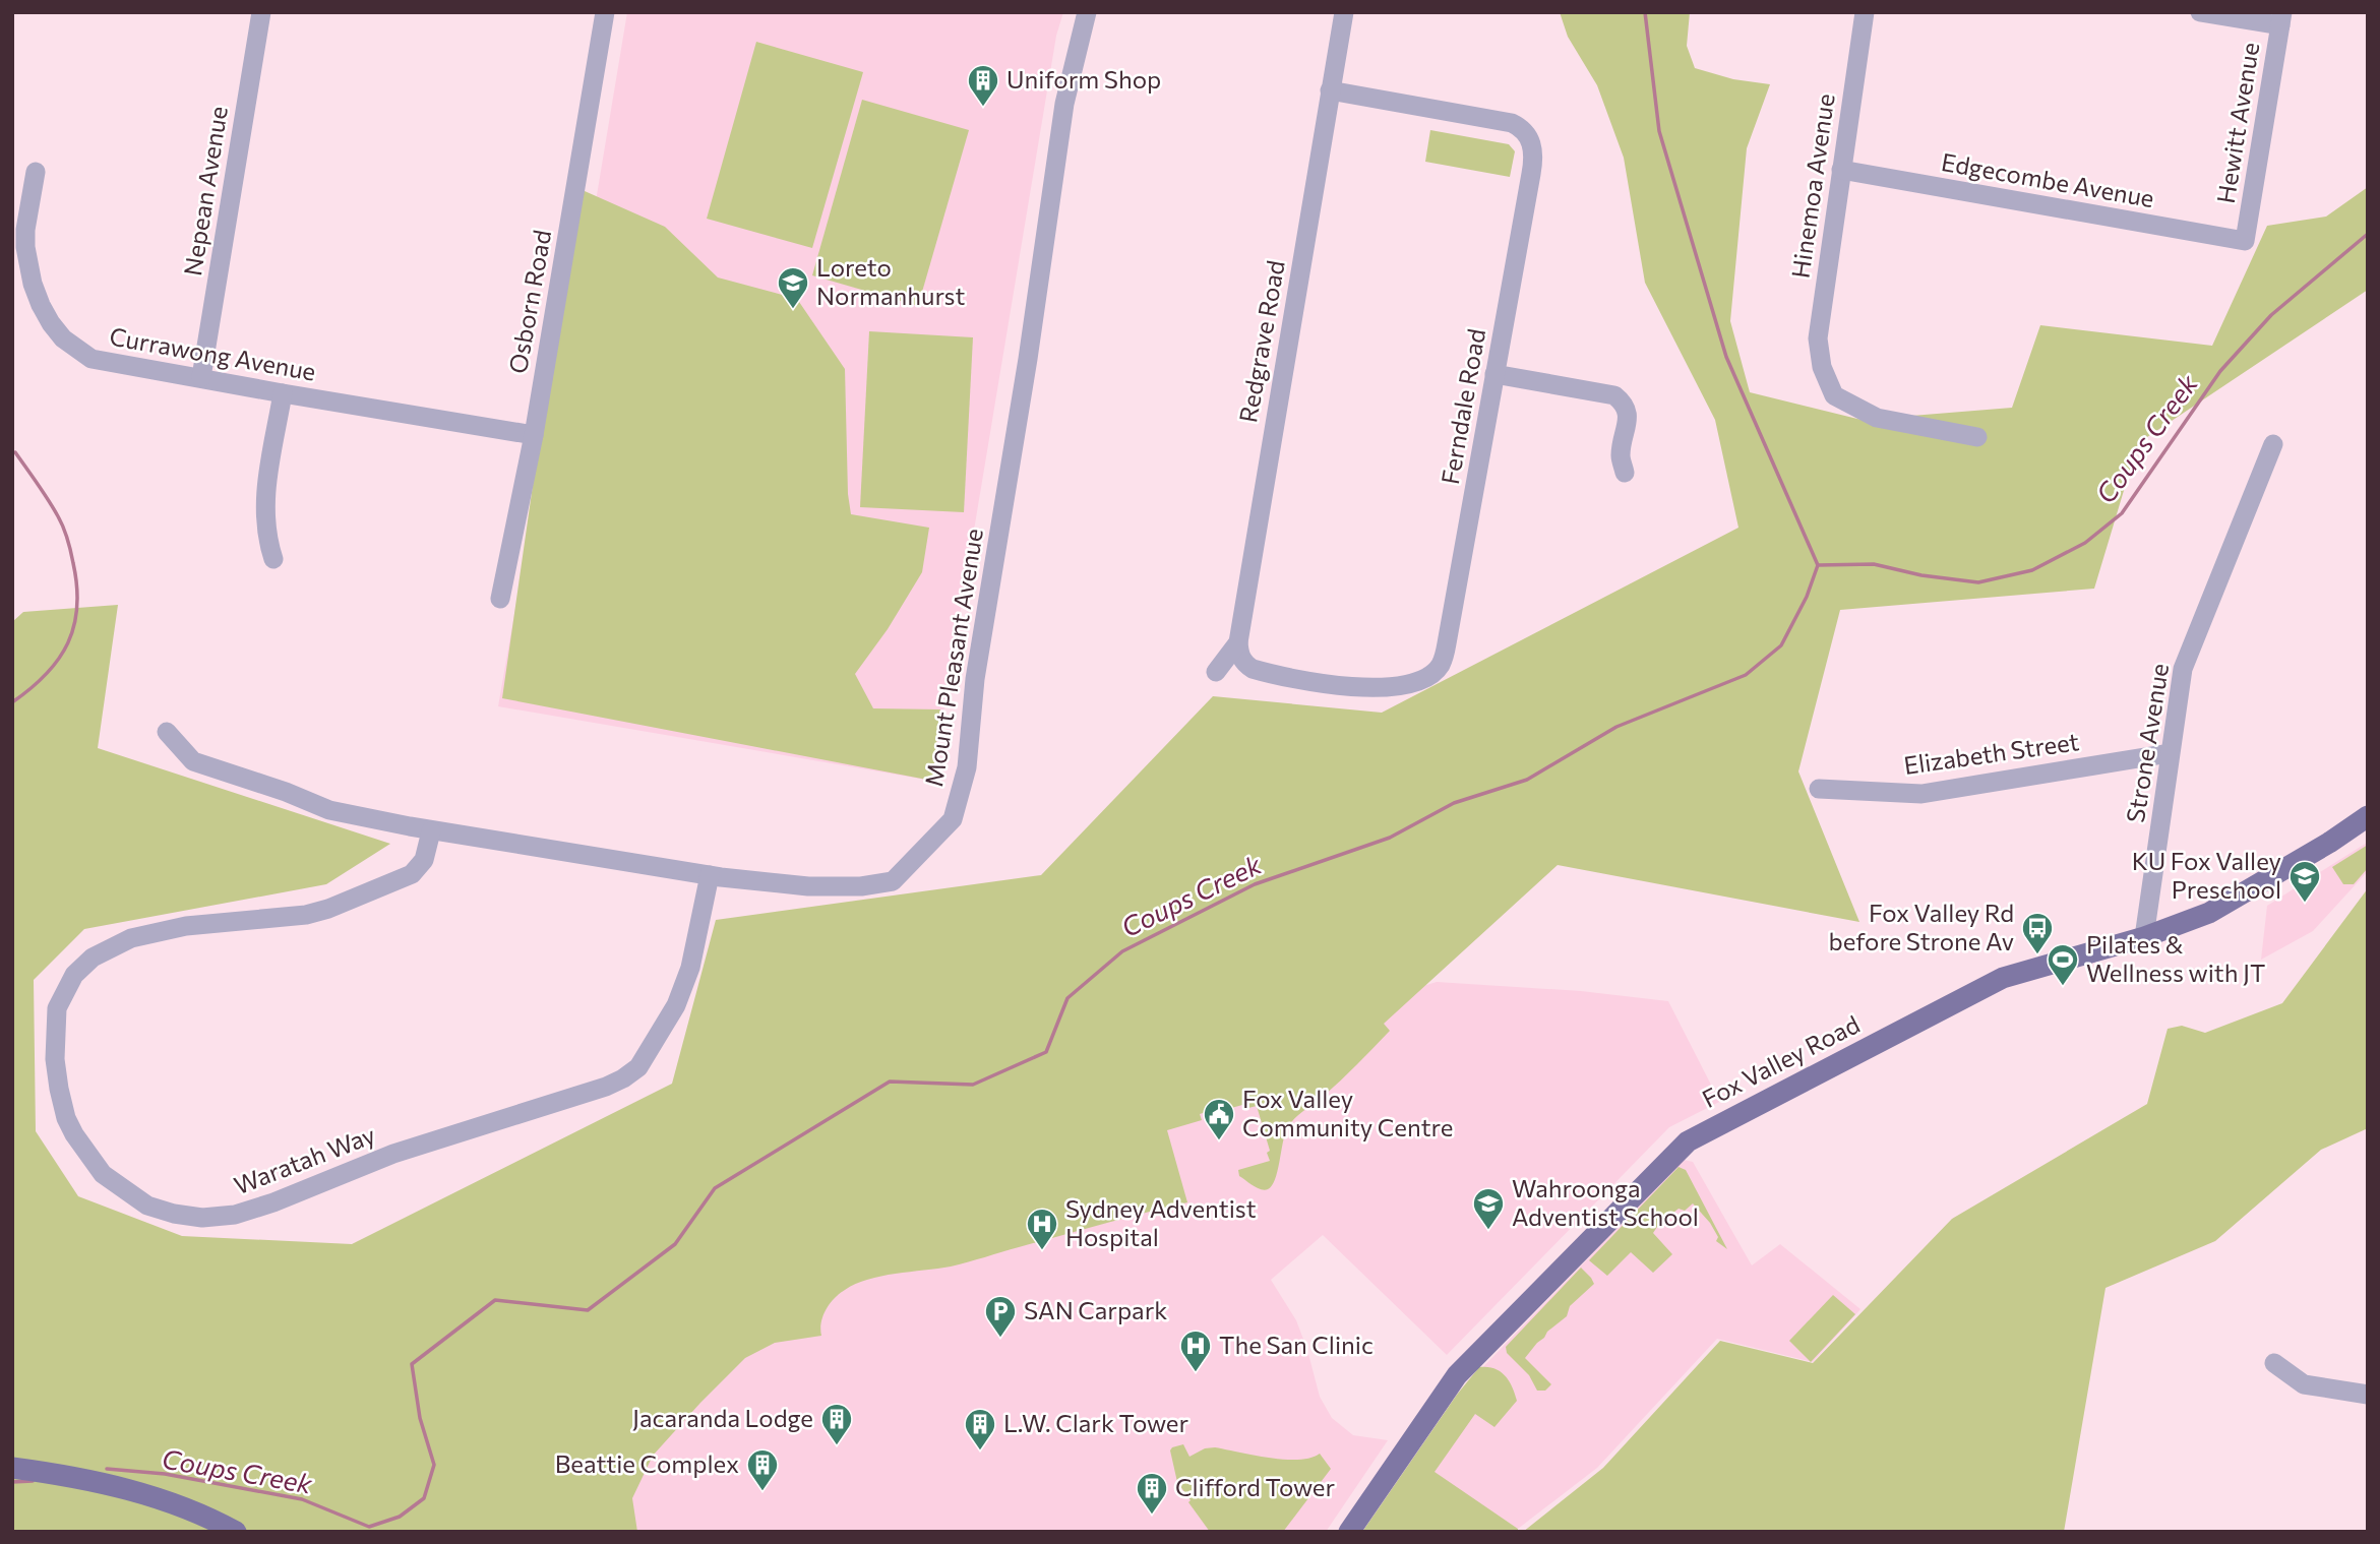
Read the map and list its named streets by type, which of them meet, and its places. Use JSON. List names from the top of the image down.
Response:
{
  "streets": {
    "main road": ["Fox Valley Road"],
    "street": [
      "Hewitt Avenue",
      "Edgecombe Avenue",
      "Hinemoa Avenue",
      "Nepean Avenue",
      "Osborn Road",
      "Redgrave Road",
      "Currawong Avenue",
      "Ferndale Road",
      "Mount Pleasant Avenue",
      "Strone Avenue",
      "Elizabeth Street",
      "Waratah Way"
    ]
  },
  "crossings": [
    ["Hewitt Avenue", "Edgecombe Avenue"],
    ["Edgecombe Avenue", "Hinemoa Avenue"],
    ["Nepean Avenue", "Currawong Avenue"],
    ["Osborn Road", "Currawong Avenue"],
    ["Redgrave Road", "Ferndale Road"],
    ["Mount Pleasant Avenue", "Waratah Way"],
    ["Strone Avenue", "Elizabeth Street"],
    ["Strone Avenue", "Fox Valley Road"]
  ],
  "water": ["Coups Creek"],
  "places": {
    "building": [
      "Uniform Shop",
      "Jacaranda Lodge",
      "L.W. Clark Tower",
      "Beattie Complex",
      "Clifford Tower"
    ],
    "school or university": ["Loreto Normanhurst", "KU Fox Valley Preschool", "Wahroonga Adventist School"],
    "bus stop": ["Fox Valley Rd before Strone Av"],
    "sports": ["Pilates & Wellness with JT"],
    "public building": ["Fox Valley Community Centre"],
    "hospital": ["Sydney Adventist Hospital", "The San Clinic"],
    "parking": ["SAN Carpark"]
  }
}
